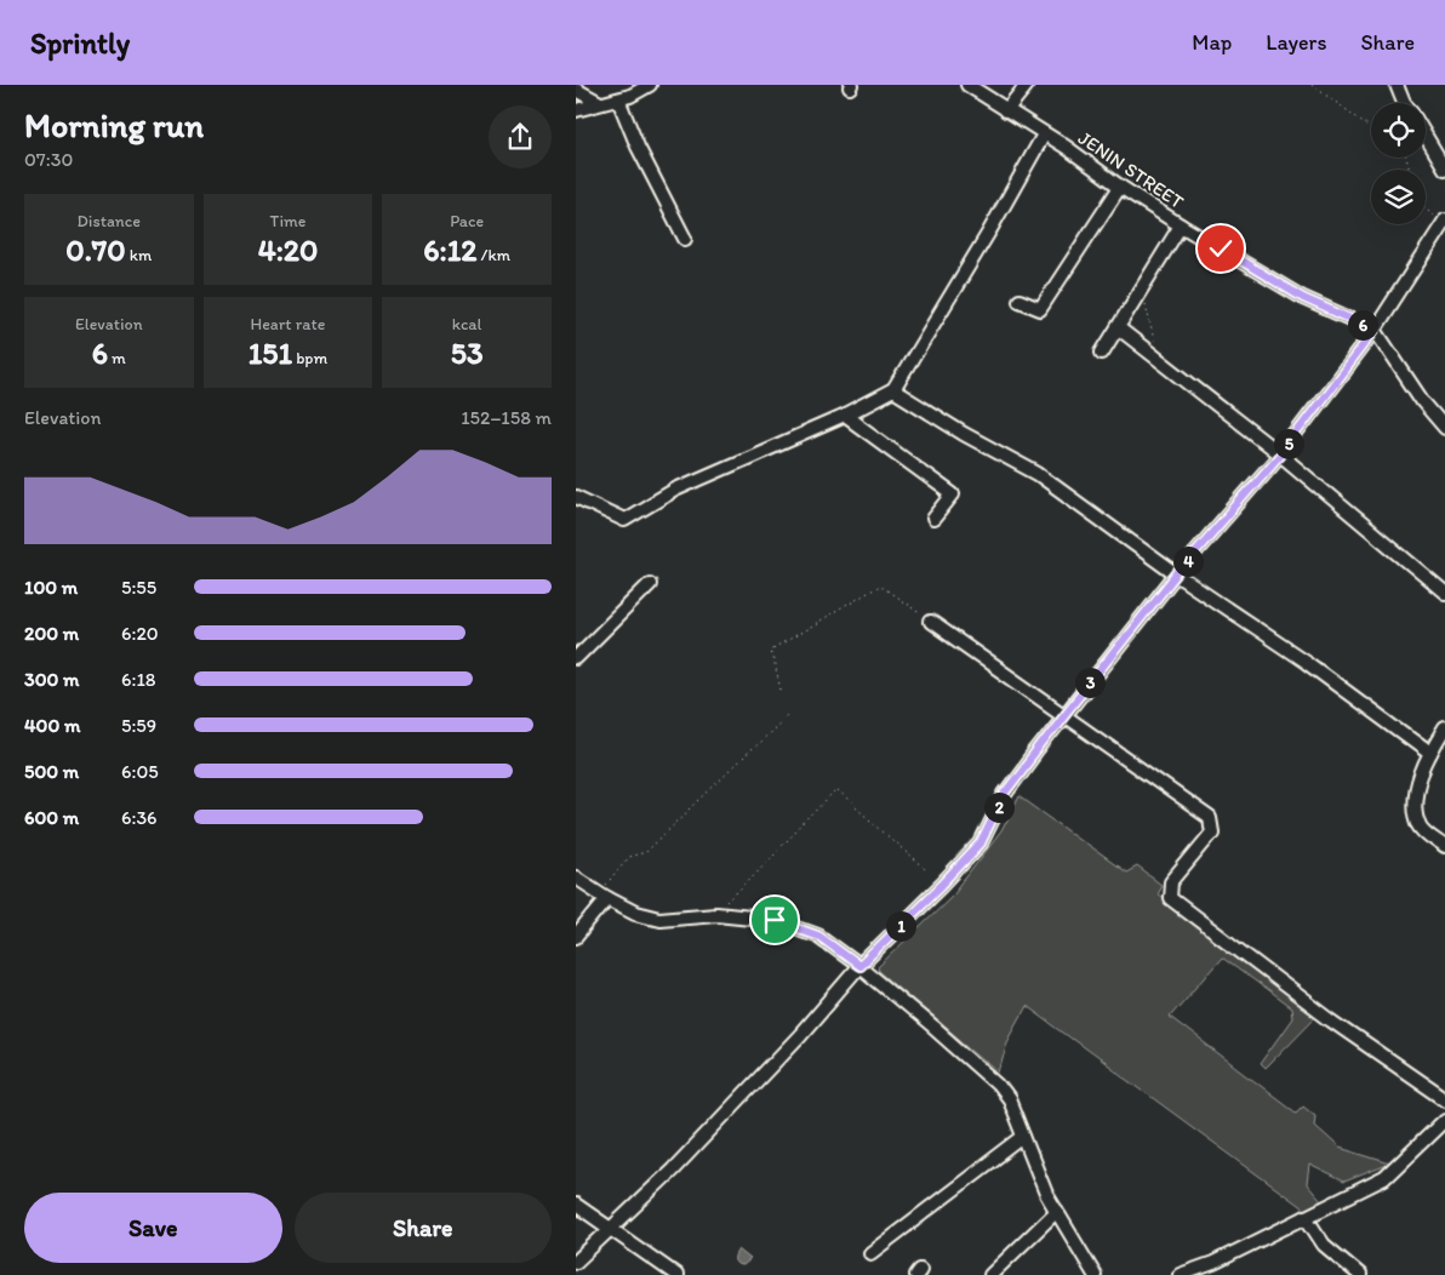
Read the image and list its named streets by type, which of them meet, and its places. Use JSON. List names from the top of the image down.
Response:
{
  "streets": {
    "street": ["JENIN STREET"]
  },
  "page": {
    "header": "Sprintly",
    "nav": ["Map", "Layers", "Share"],
    "heading": ["Morning run", "07:30"],
    "stats": [
      ["Distance", "0.70 km"],
      ["Time", "4:20"],
      ["Pace", "6:12 /km"],
      ["Elevation", "6 m"],
      ["Heart rate", "151 bpm"],
      ["kcal", "53"]
    ],
    "pins": [
      "6",
      "5",
      "4",
      "3",
      "2",
      "1"
    ],
    "chart": ["Elevation", "152–158 m"],
    "list": [
      {
        "name": "100 m",
        "note": "5:55"
      },
      {
        "name": "200 m",
        "note": "6:20"
      },
      {
        "name": "300 m",
        "note": "6:18"
      },
      {
        "name": "400 m",
        "note": "5:59"
      },
      {
        "name": "500 m",
        "note": "6:05"
      },
      {
        "name": "600 m",
        "note": "6:36"
      }
    ],
    "buttons": ["Save", "Share"]
  }
}
